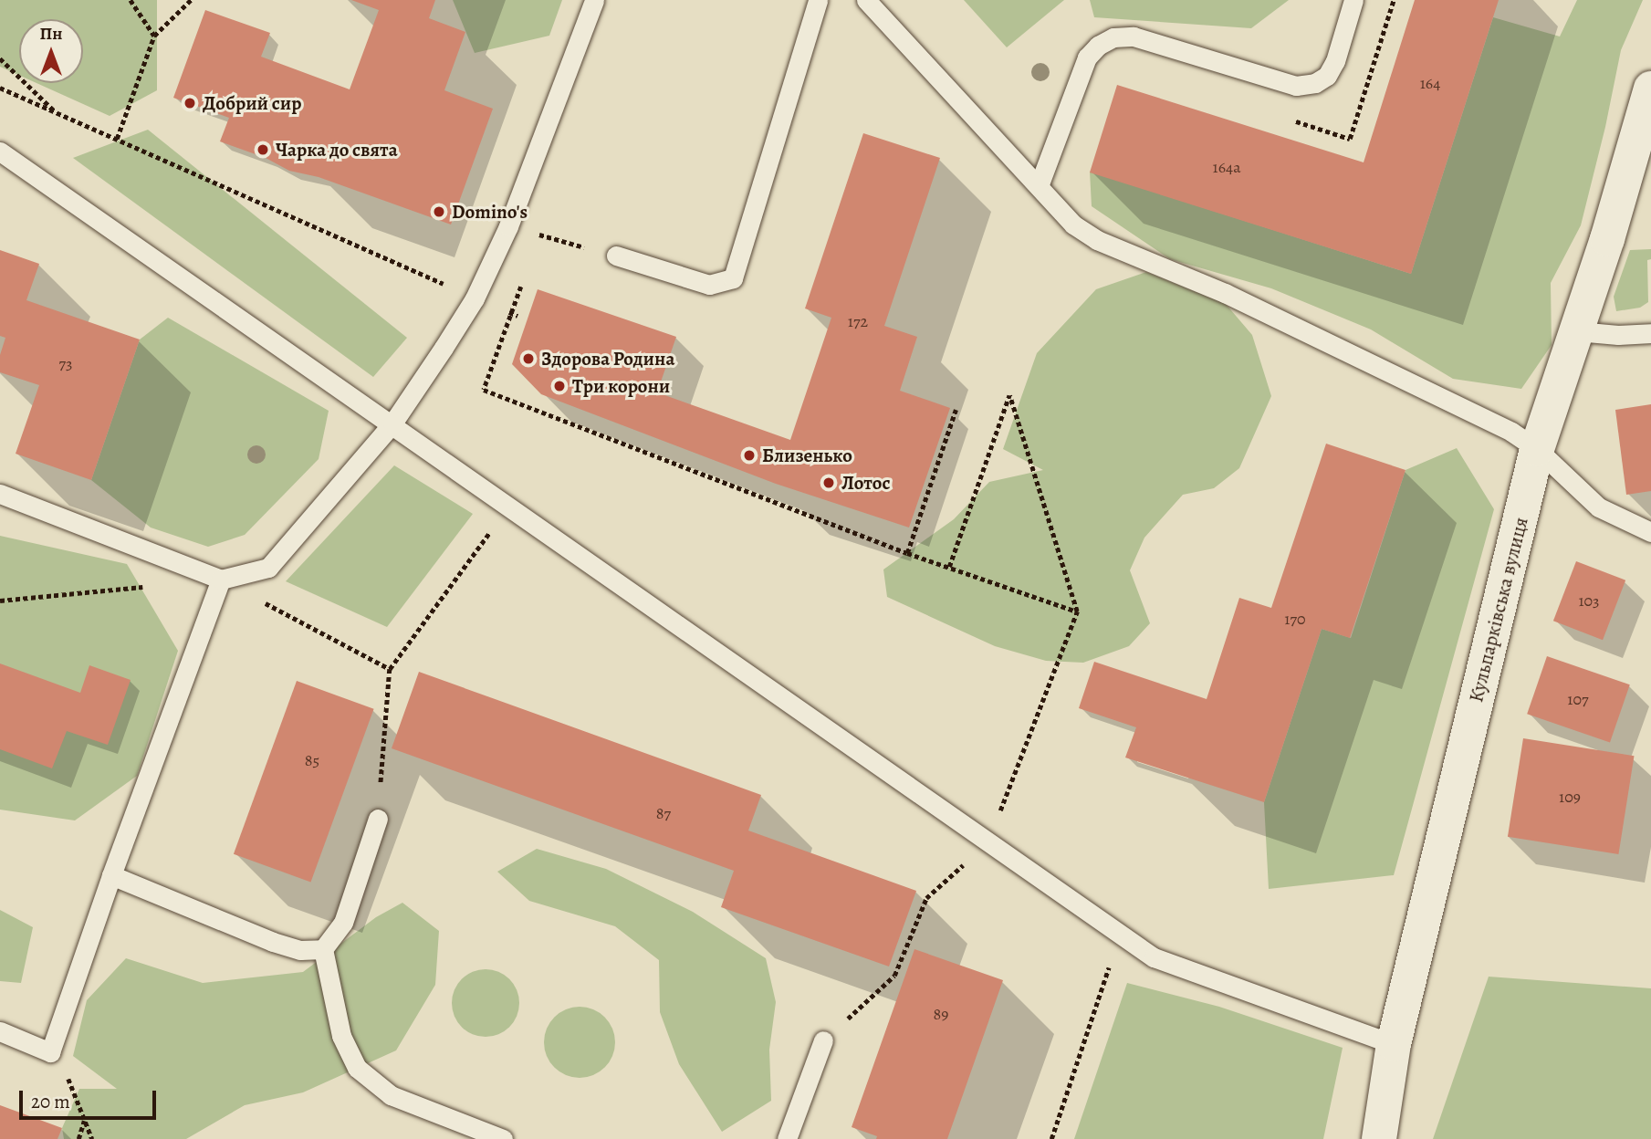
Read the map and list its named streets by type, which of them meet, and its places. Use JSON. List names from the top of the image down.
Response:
{
  "streets": {
    "street": ["Кульпарківська вулиця"]
  },
  "places": [
    "Добрий сир",
    "Чарка до свята",
    "Domino's",
    "Здорова Родина",
    "Три корони",
    "Близенько",
    "Лотос"
  ],
  "house_numbers": [
    "164",
    "164а",
    "172",
    "73",
    "103",
    "170",
    "107",
    "85",
    "109",
    "87",
    "89"
  ],
  "scale_bar": "20 m",
  "north": "top"
}
